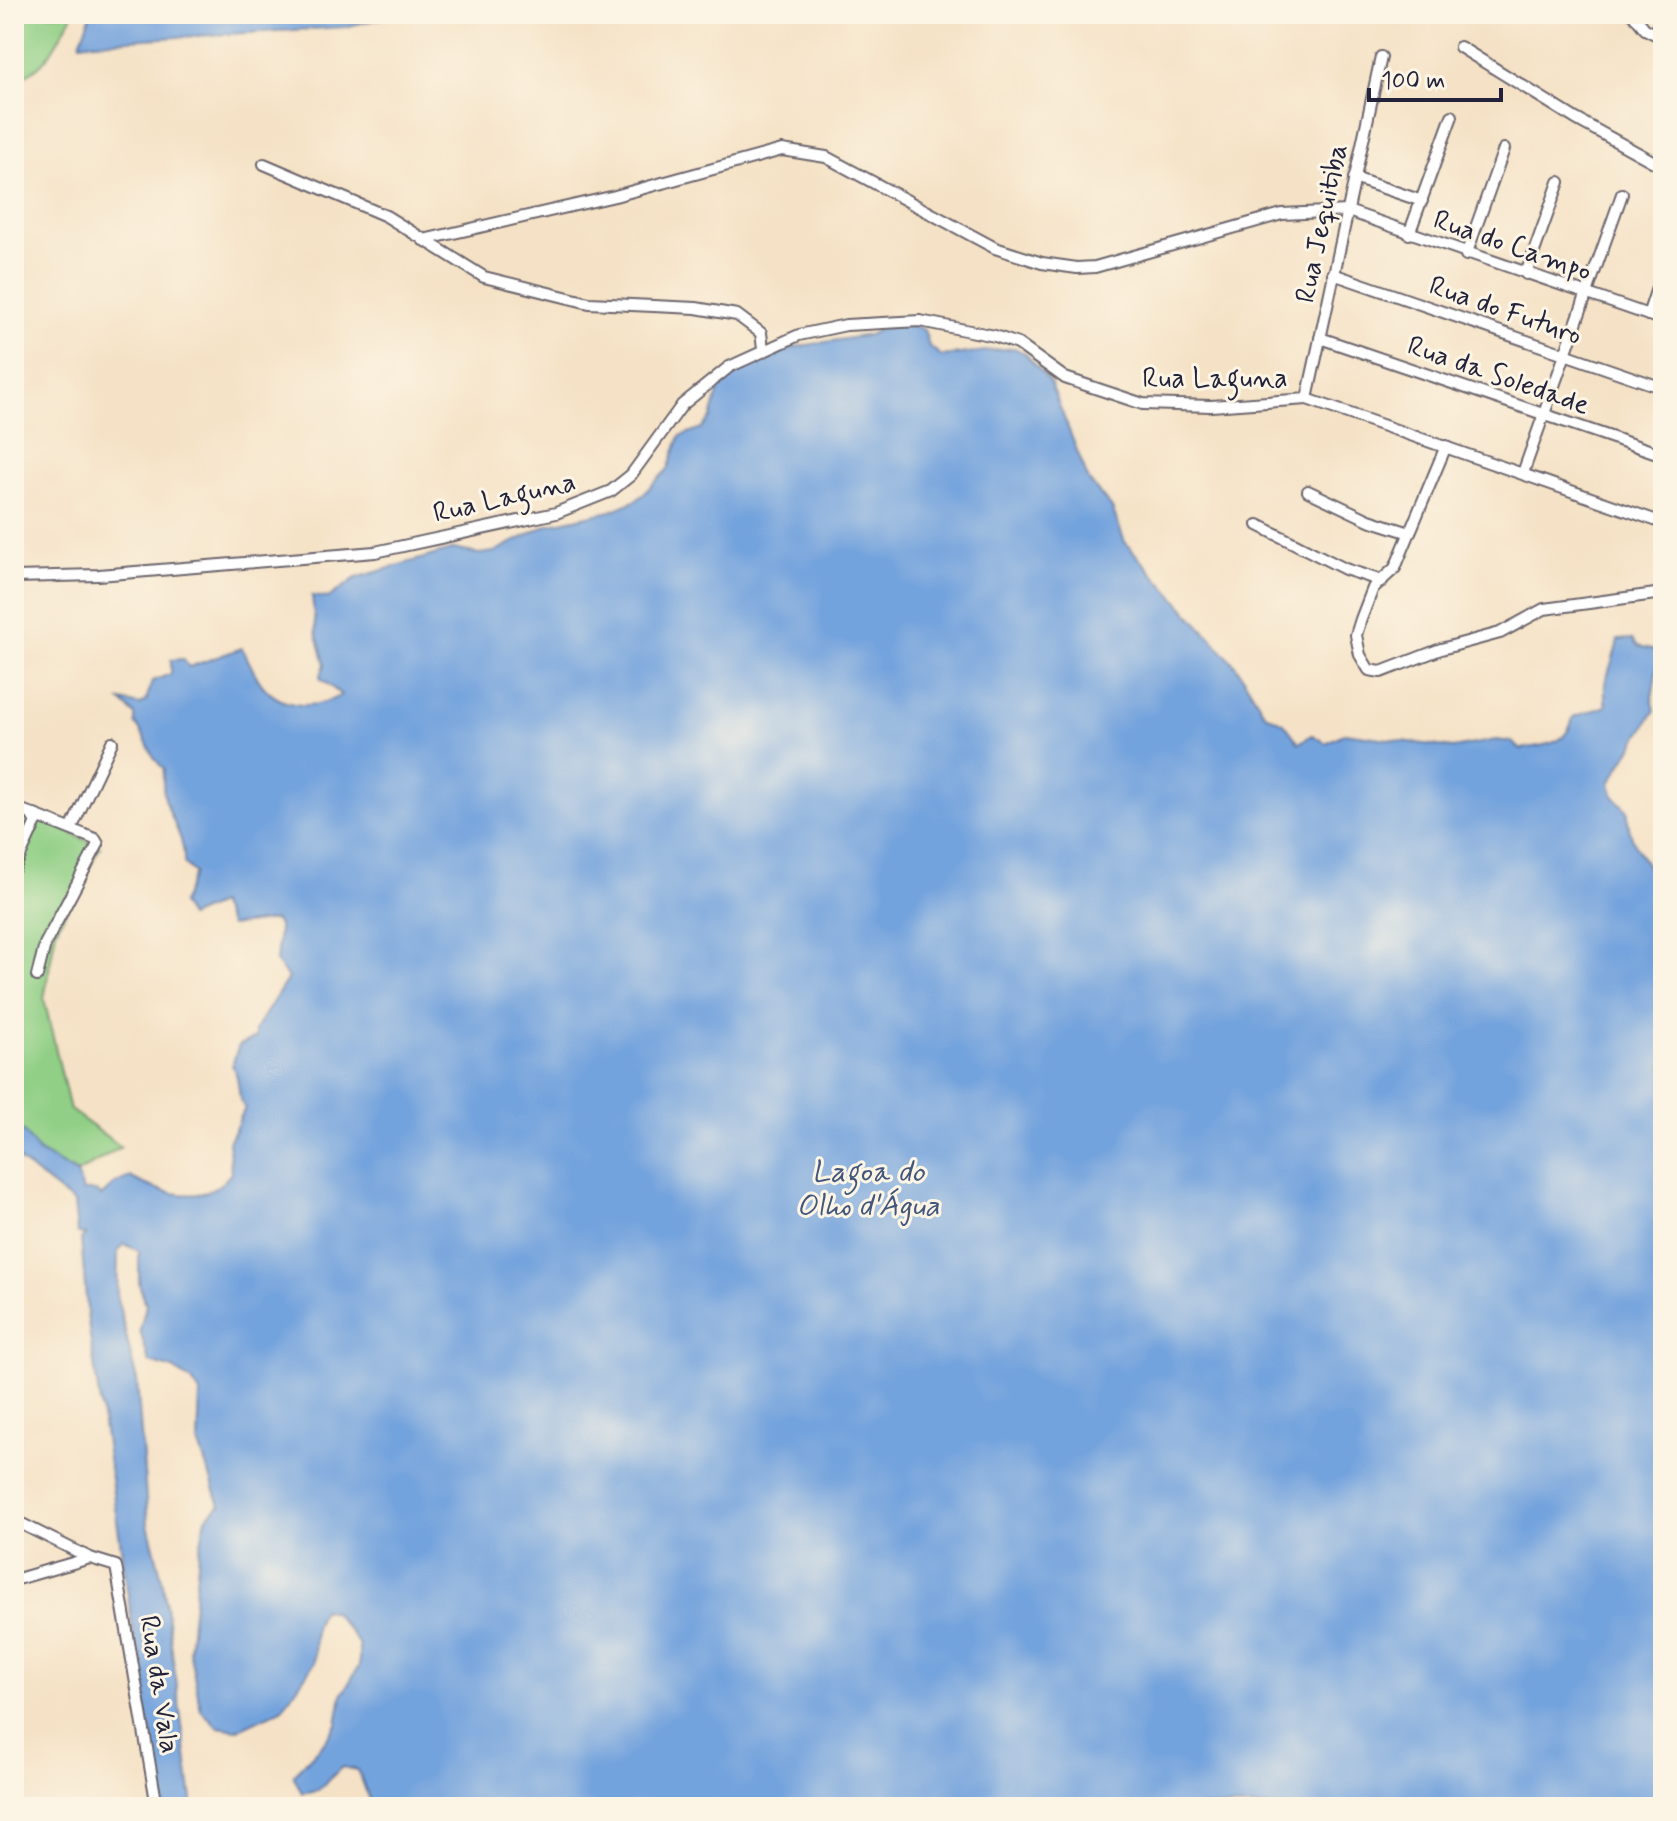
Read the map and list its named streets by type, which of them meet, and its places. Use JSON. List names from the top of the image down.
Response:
{
  "streets": {
    "street": [
      "Rua Jequitiba",
      "Rua do Campo",
      "Rua do Futuro",
      "Rua da Soledade",
      "Rua Laguna",
      "Rua da Vala"
    ]
  },
  "crossings": [
    ["Rua Jequitiba", "Rua do Campo"],
    ["Rua Jequitiba", "Rua do Futuro"],
    ["Rua Jequitiba", "Rua da Soledade"],
    ["Rua Jequitiba", "Rua Laguna"]
  ],
  "water": ["Lagoa do Olho d'Água"],
  "scale_bar": "100 m"
}
